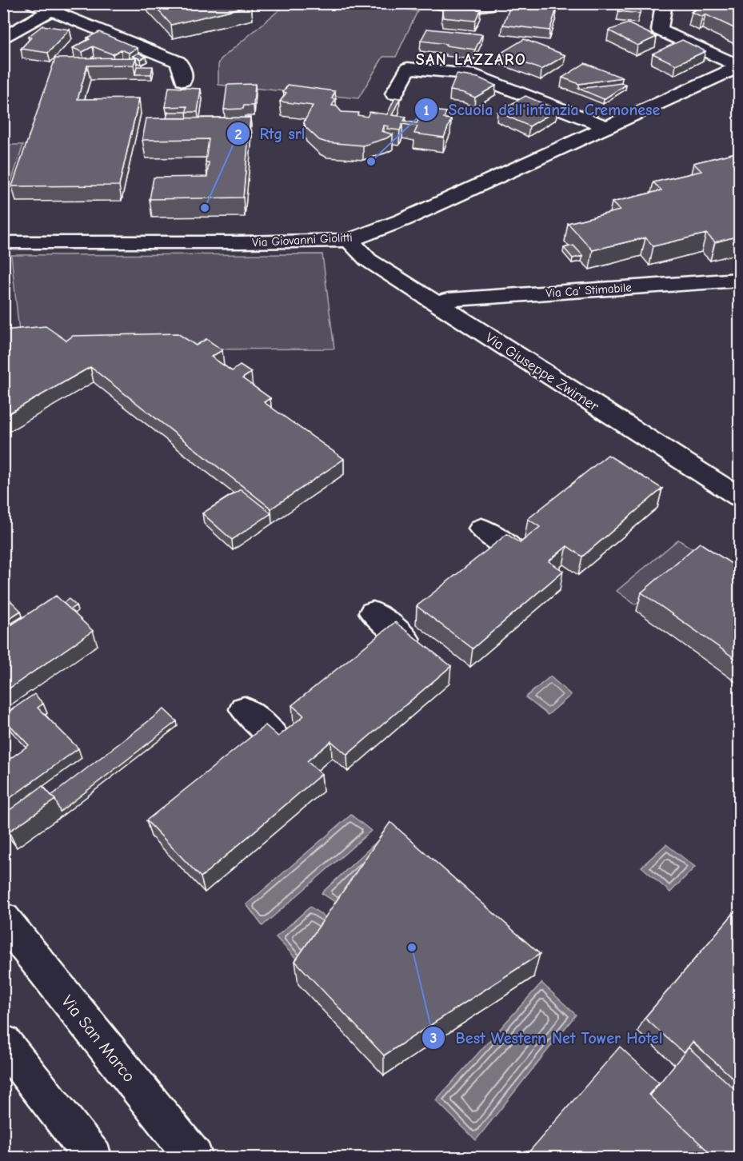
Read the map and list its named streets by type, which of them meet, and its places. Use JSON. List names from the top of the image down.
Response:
{
  "streets": {
    "street": [
      "Via Giovanni Giolitti",
      "Via Ca' Stimabile",
      "Via Giuseppe Zwirner",
      "Via San Marco"
    ]
  },
  "crossings": [
    ["Via Giovanni Giolitti", "Via Giuseppe Zwirner"],
    ["Via Ca' Stimabile", "Via Giuseppe Zwirner"]
  ],
  "districts": ["SAN LAZZARO"],
  "places": ["Scuola dell'infanzia Cremonese", "Rtg srl", "Best Western Net Tower Hotel"]
}
